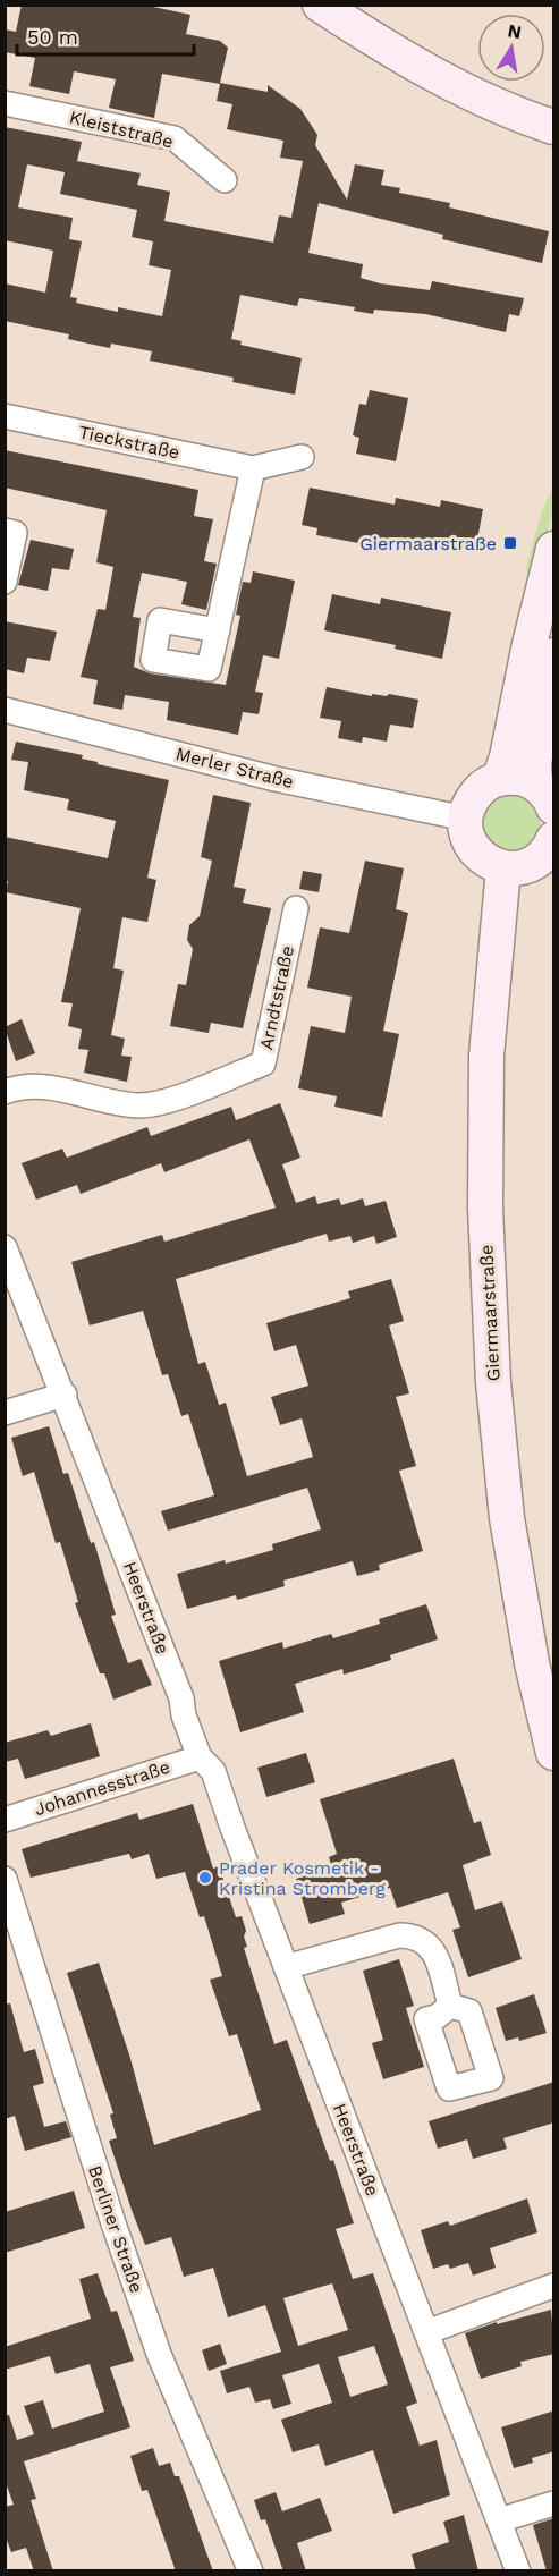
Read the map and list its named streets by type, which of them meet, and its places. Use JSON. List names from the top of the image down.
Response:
{
  "streets": {
    "main road": ["Giermaarstraße"],
    "street": [
      "Kleiststraße",
      "Tieckstraße",
      "Merler Straße",
      "Arndtstraße",
      "Heerstraße",
      "Johannesstraße",
      "Berliner Straße"
    ]
  },
  "crossings": [
    ["Heerstraße", "Johannesstraße"]
  ],
  "places": {
    "transit": ["Giermaarstraße"],
    "other": ["Prader Kosmetik - Kristina Stromberg"]
  },
  "scale_bar": "50 m",
  "north": "top"
}
